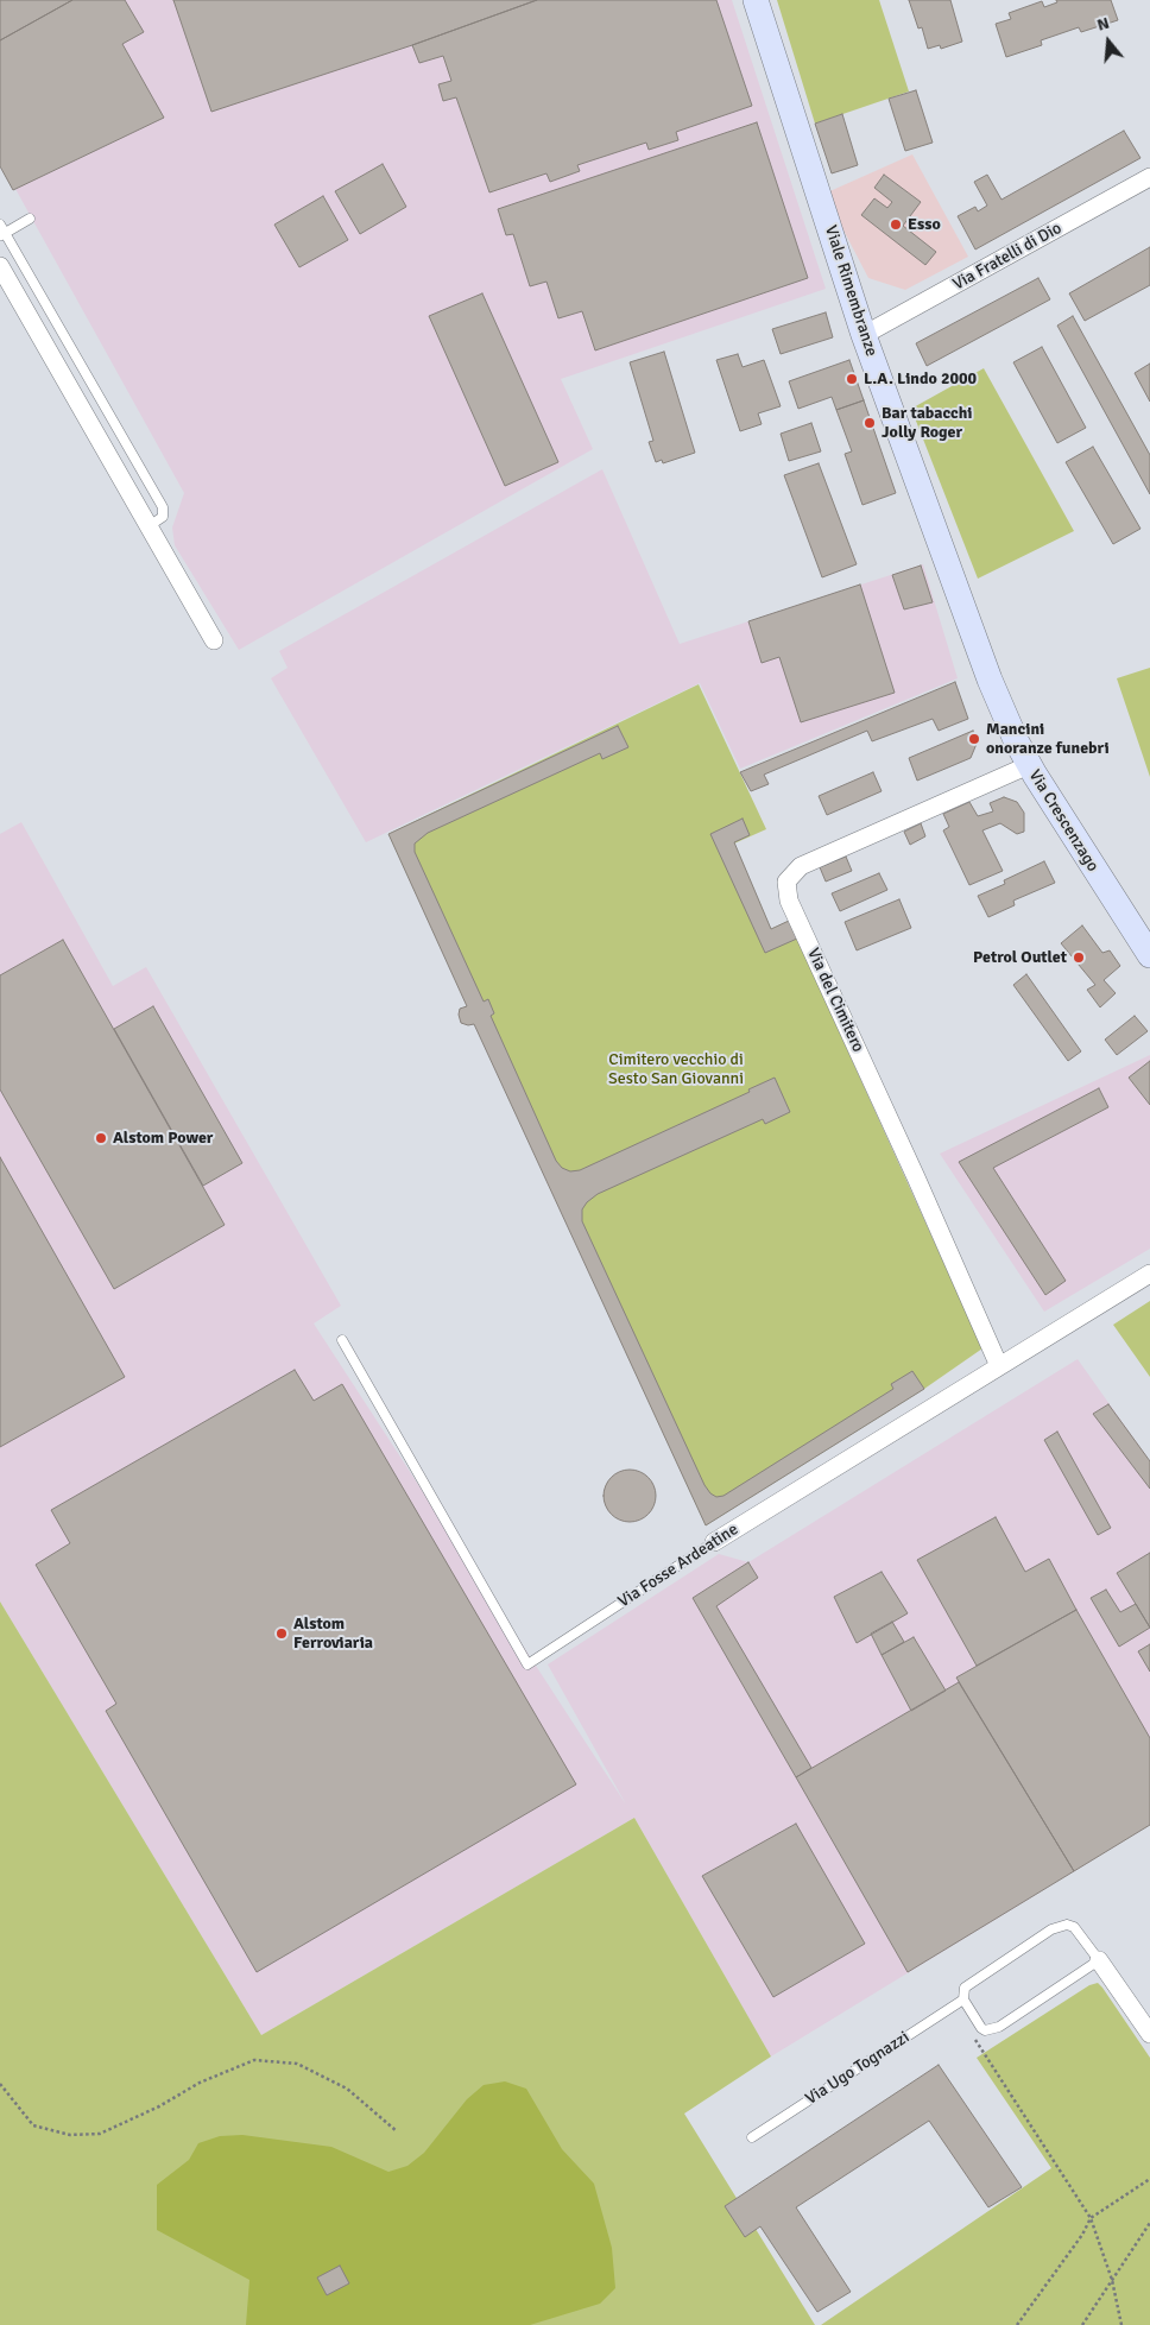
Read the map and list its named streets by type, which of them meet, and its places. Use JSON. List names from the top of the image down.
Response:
{
  "streets": {
    "street": [
      "Via Fratelli di Dio",
      "Viale Rimembranze",
      "Via Crescenzago",
      "Via del Cimitero",
      "Via Fosse Ardeatine",
      "Via Ugo Tognazzi"
    ]
  },
  "crossings": [
    ["Via Fratelli di Dio", "Viale Rimembranze"],
    ["Viale Rimembranze", "Via Crescenzago"],
    ["Via Crescenzago", "Via del Cimitero"],
    ["Via del Cimitero", "Via Fosse Ardeatine"]
  ],
  "parks": ["Cimitero vecchio di Sesto San Giovanni"],
  "places": [
    "Esso",
    "L.A. Lindo 2000",
    "Bar tabacchi Jolly Roger",
    "Mancini onoranze funebri",
    "Petrol Outlet",
    "Alstom Power",
    "Alstom Ferroviaria"
  ],
  "north": "top"
}
